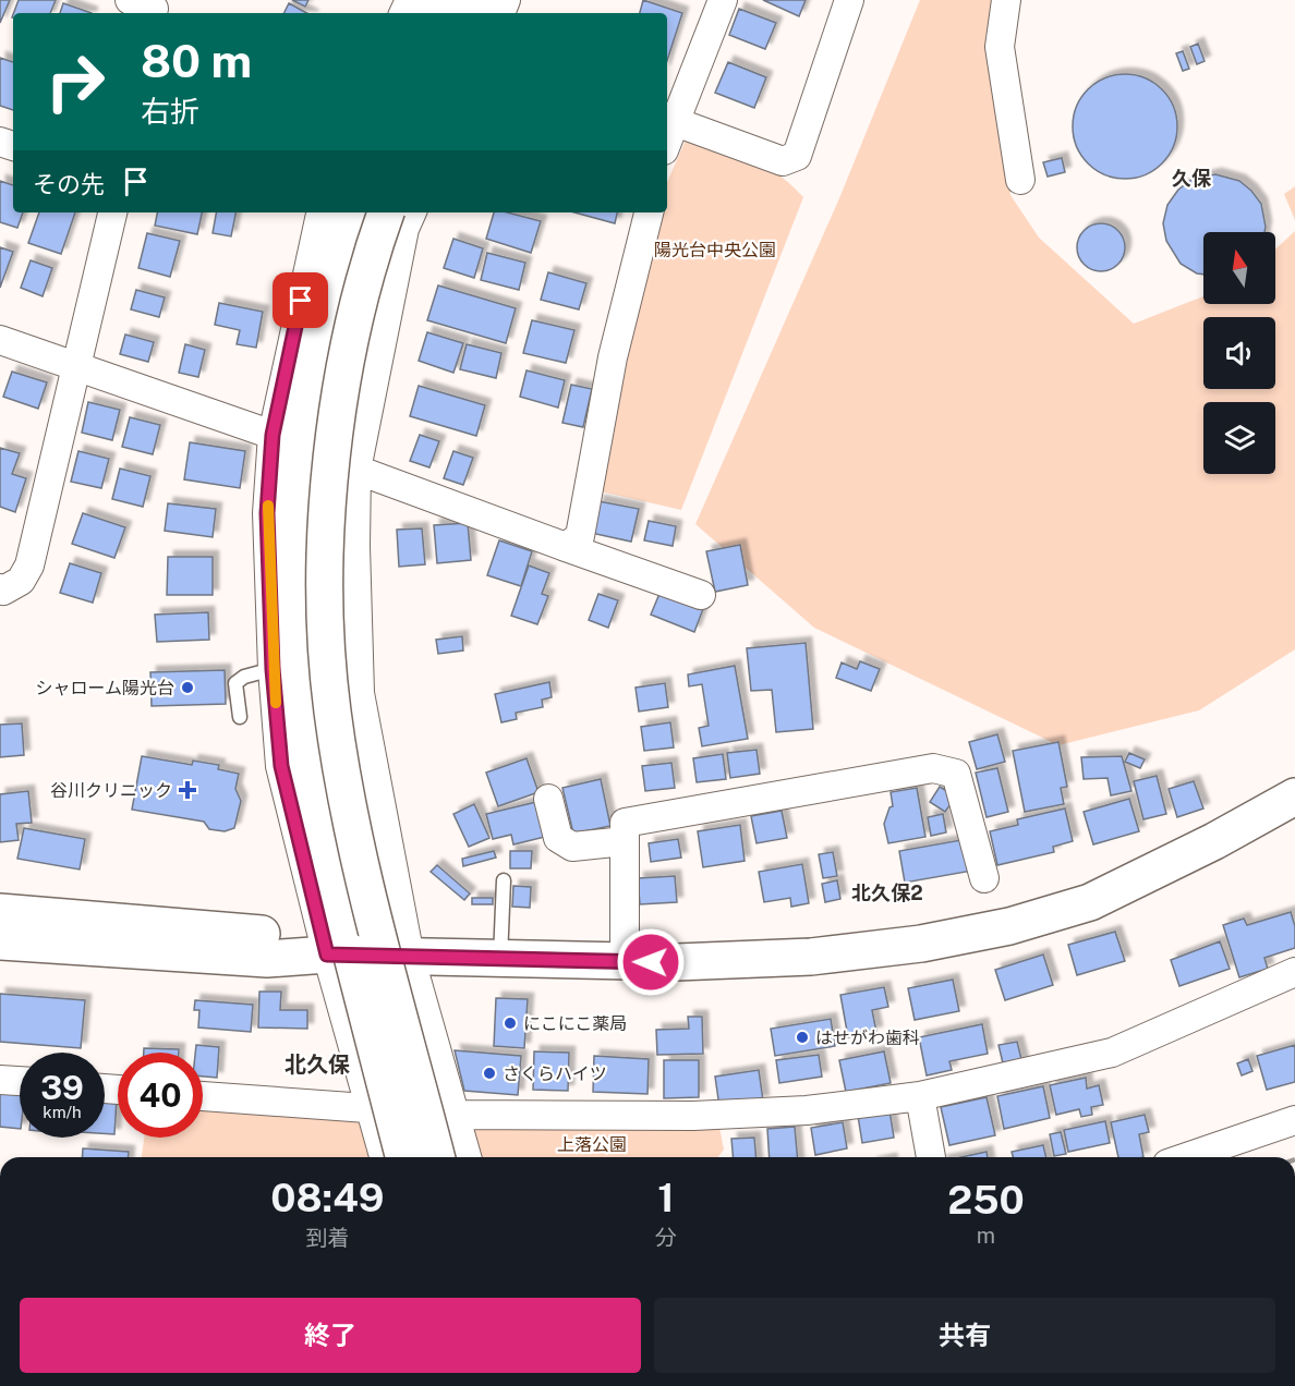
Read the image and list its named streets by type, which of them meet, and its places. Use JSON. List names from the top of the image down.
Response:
{
  "districts": ["久保", "北久保2", "北久保"],
  "parks": ["陽光台中央公園", "上落公園"],
  "places": {
    "other": [
      "シャローム陽光台",
      "にこにこ薬局",
      "はせがわ歯科",
      "さくらハイツ"
    ],
    "health": ["谷川クリニック"]
  },
  "north": "top",
  "page": {
    "turn": ["80 m", "右折"],
    "then": "その先",
    "speed": "39 km/h",
    "limit": "40",
    "eta": [
      "08:49",
      "到着",
      "1",
      "分",
      "250",
      "m"
    ],
    "buttons": ["終了", "共有"]
  }
}
